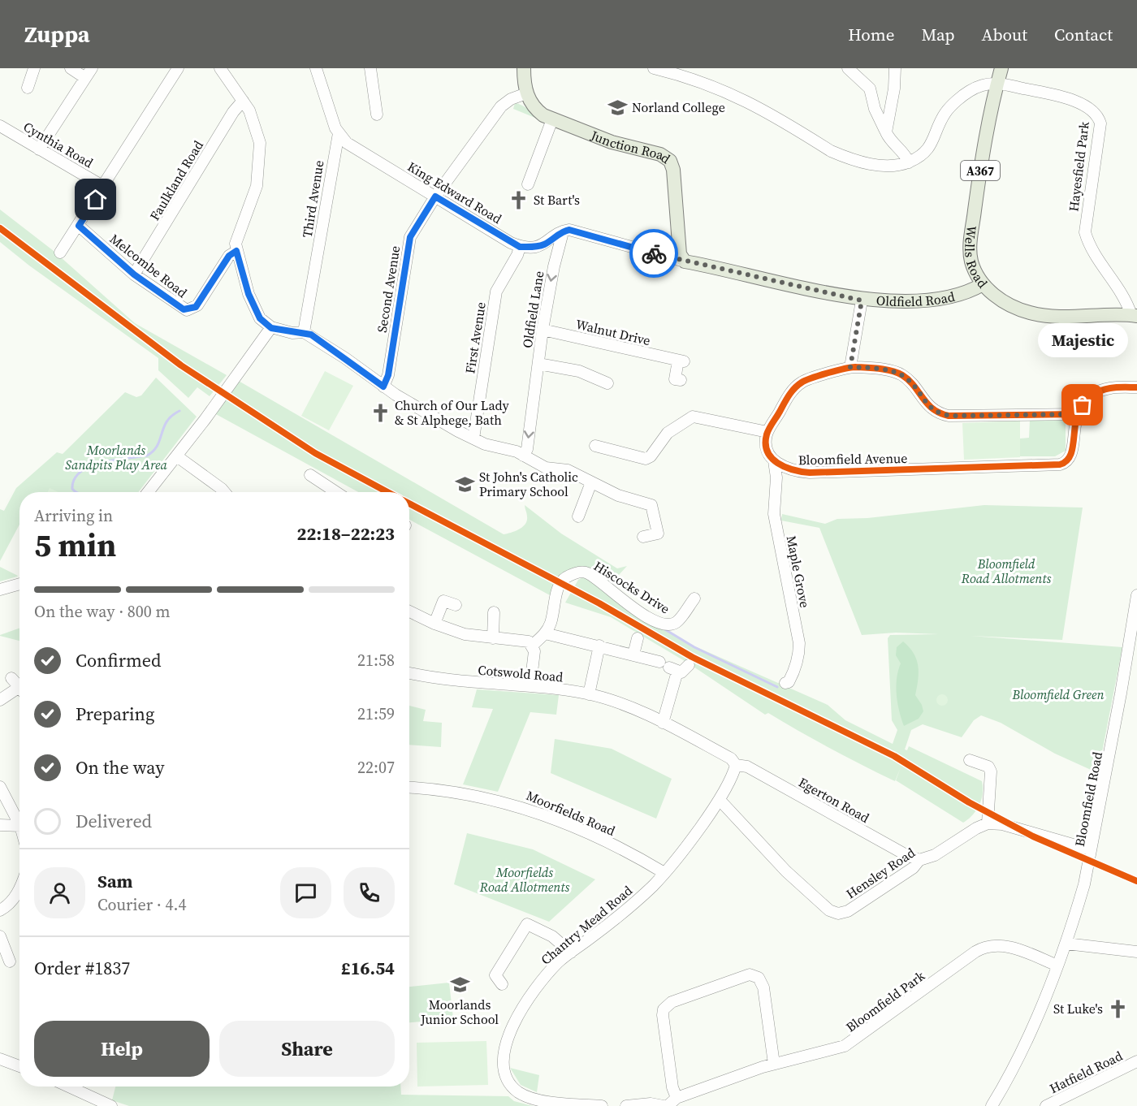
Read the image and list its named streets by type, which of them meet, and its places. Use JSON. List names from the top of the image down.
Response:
{
  "streets": {
    "main road": [
      "Junction Road",
      "A367",
      "Wells Road",
      "Oldfield Road"
    ],
    "street": [
      "Cynthia Road",
      "Hayesfield Park",
      "Faulkland Road",
      "King Edward Road",
      "Third Avenue",
      "Melcombe Road",
      "Second Avenue",
      "Oldfield Lane",
      "Walnut Drive",
      "First Avenue",
      "Bloomfield Avenue",
      "Maple Grove",
      "Hiscocks Drive",
      "Cotswold Road",
      "Bloomfield Road",
      "Egerton Road",
      "Moorfields Road",
      "Hensley Road",
      "Chantry Mead Road",
      "Bloomfield Park",
      "Hatfield Road"
    ]
  },
  "crossings": [
    ["Junction Road", "Second Avenue"],
    ["Junction Road", "Oldfield Road"],
    ["Hayesfield Park", "Wells Road"],
    ["Faulkland Road", "Melcombe Road"],
    ["King Edward Road", "Third Avenue"],
    ["King Edward Road", "Second Avenue"],
    ["King Edward Road", "First Avenue"],
    ["Wells Road", "Oldfield Road"],
    ["Oldfield Road", "Oldfield Lane"],
    ["Oldfield Lane", "Walnut Drive"],
    ["Bloomfield Avenue", "Maple Grove"],
    ["Cotswold Road", "Egerton Road"],
    ["Cotswold Road", "Chantry Mead Road"],
    ["Bloomfield Road", "Bloomfield Park"],
    ["Egerton Road", "Hensley Road"],
    ["Egerton Road", "Chantry Mead Road"],
    ["Moorfields Road", "Chantry Mead Road"],
    ["Hensley Road", "Chantry Mead Road"]
  ],
  "one_way": ["Oldfield Lane"],
  "parks": [
    "Moorlands Sandpits Play Area",
    "Bloomfield Road Allotments",
    "Bloomfield Green",
    "Moorfields Road Allotments"
  ],
  "places": {
    "school or university": ["Norland College", "St John's Catholic Primary School", "Moorlands Junior School"],
    "church": ["St Bart's", "Church of Our Lady & St Alphege, Bath", "St Luke's"],
    "other": ["Majestic"]
  },
  "page": {
    "header": "Zuppa",
    "nav": [
      "Home",
      "Map",
      "About",
      "Contact"
    ],
    "bubble": "Majestic",
    "heading": ["5 min", "Arriving in", "22:18–22:23"],
    "panel": [
      "Sam",
      "Courier · 4.4",
      "Order #1837",
      "£16.54"
    ],
    "bar": "On the way · 800 m",
    "list": [
      ["Confirmed", "21:58"],
      ["Preparing", "21:59"],
      ["On the way", "22:07"],
      "Delivered"
    ],
    "buttons": ["Help", "Share"]
  }
}
